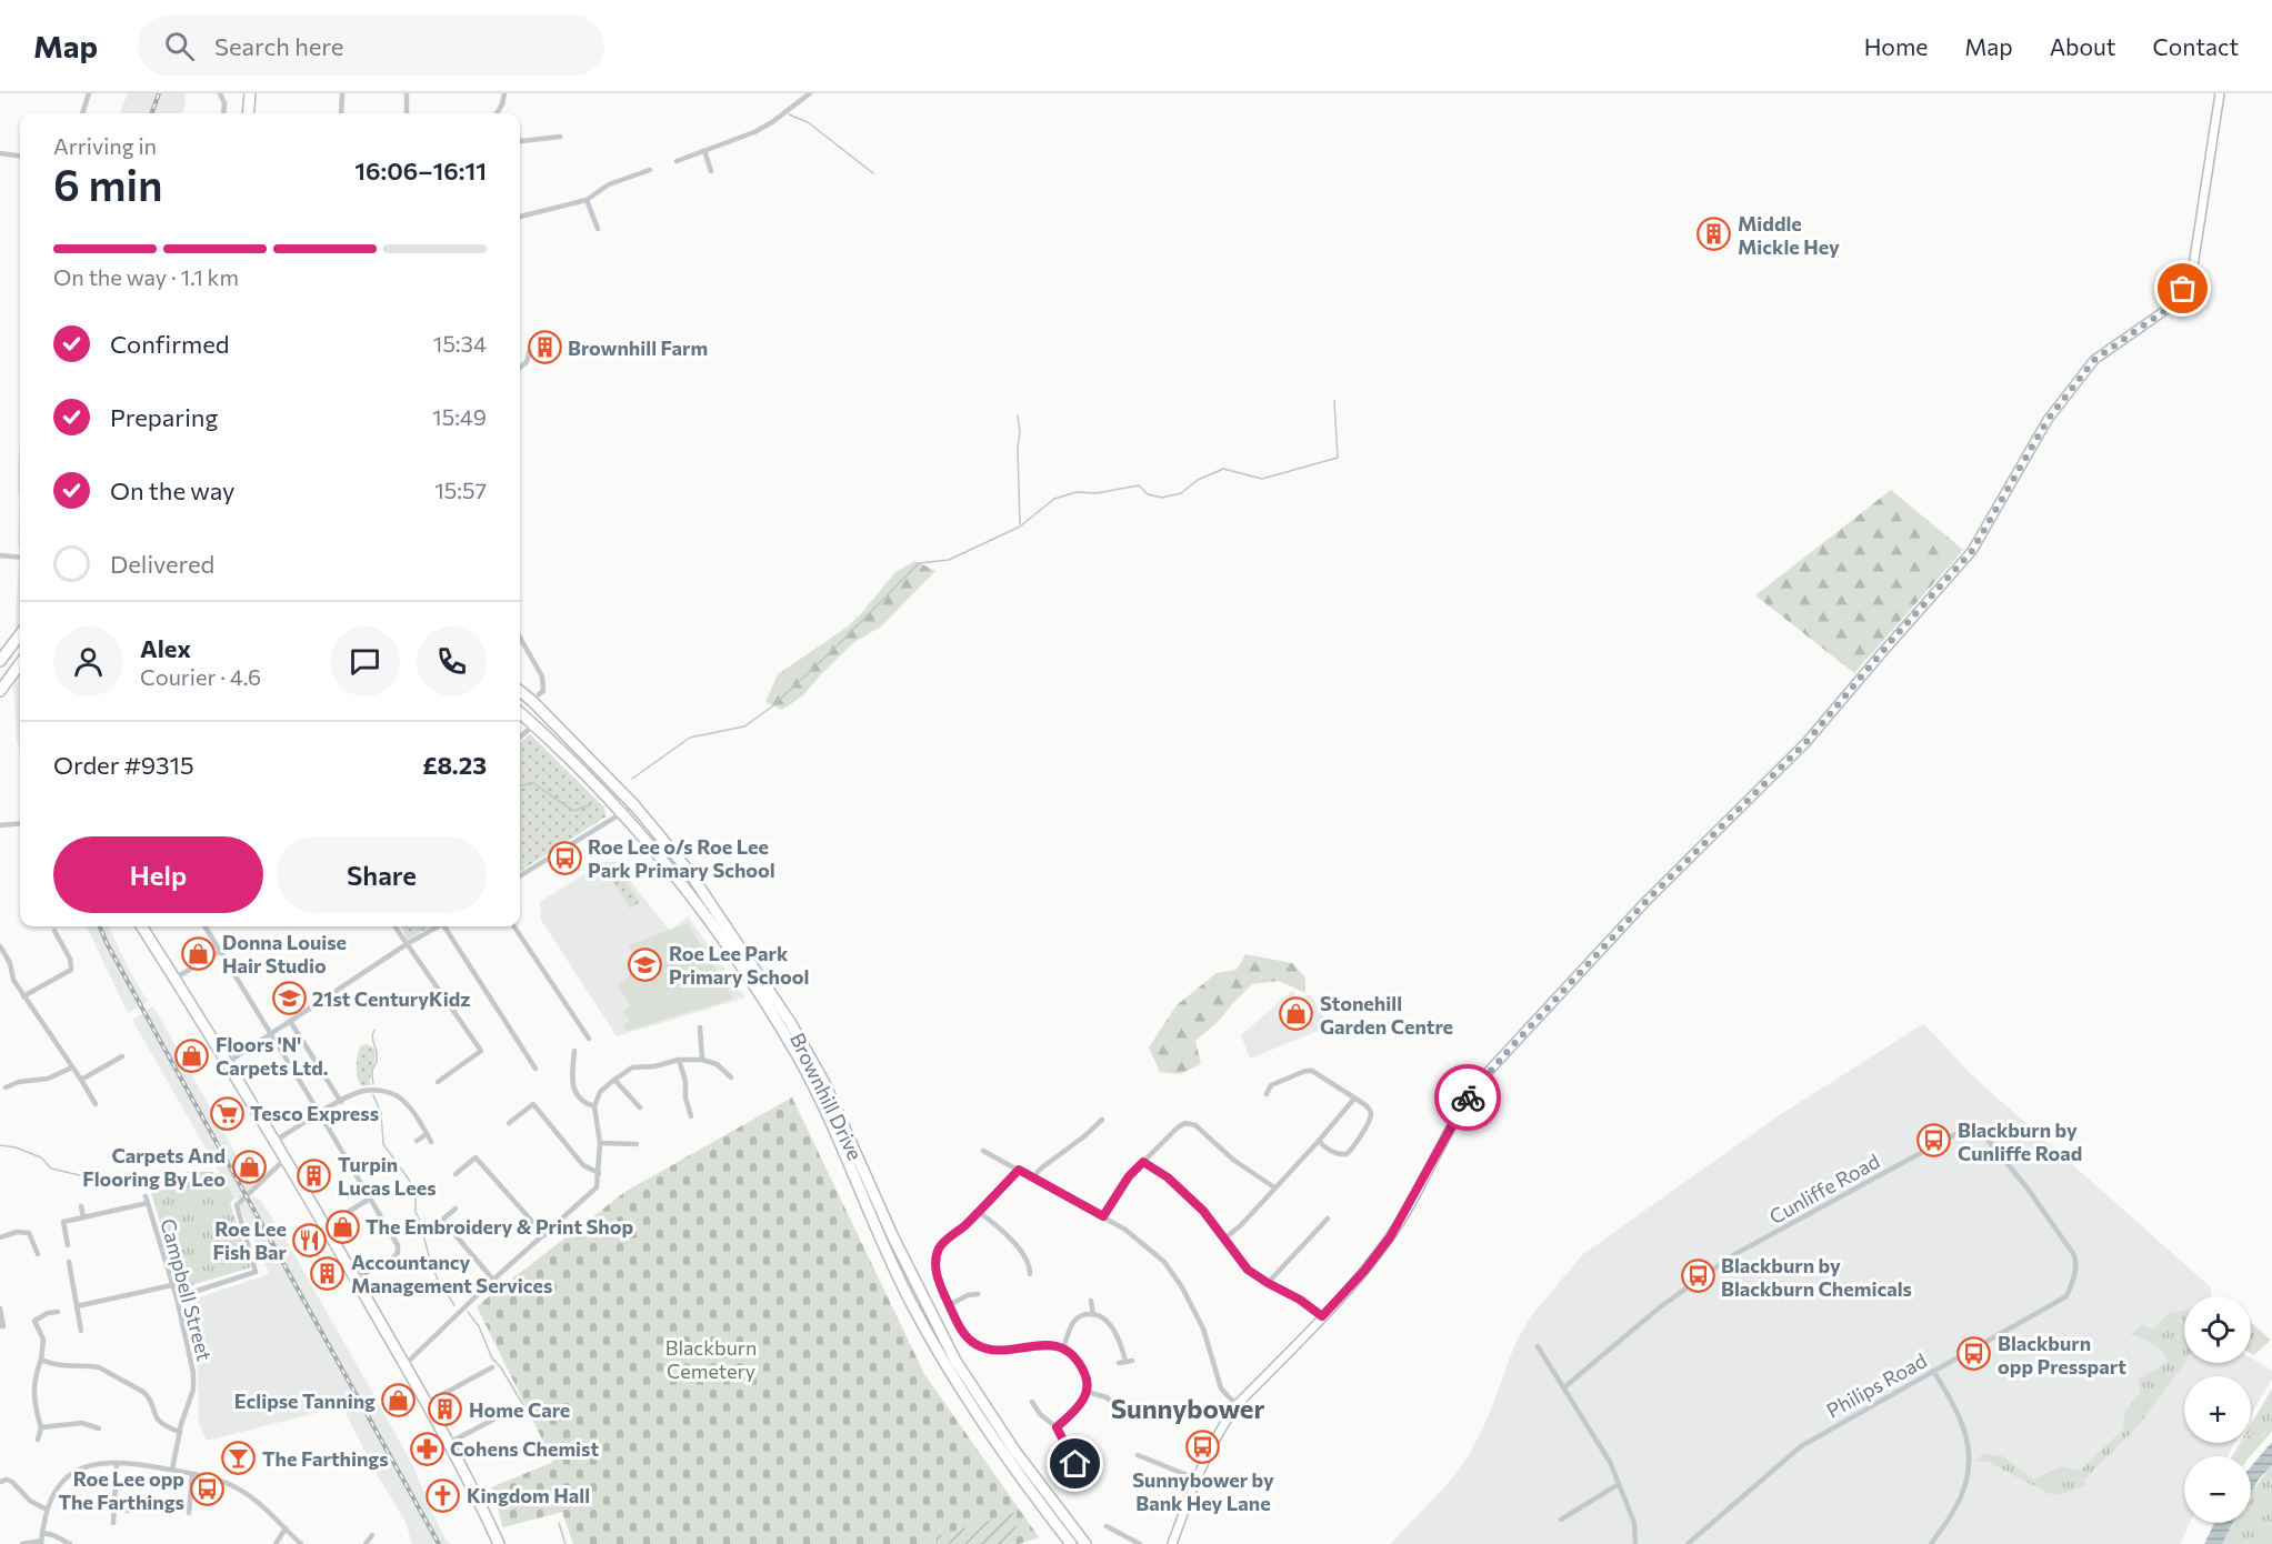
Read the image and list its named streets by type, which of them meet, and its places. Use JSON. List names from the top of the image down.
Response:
{
  "streets": {
    "highway": ["Brownhill Drive"],
    "street": ["Cunliffe Road", "Campbell Street", "Philips Road"]
  },
  "crossings": [
    ["Cunliffe Road", "Philips Road"]
  ],
  "districts": ["Sunnybower"],
  "parks": ["Blackburn Cemetery"],
  "places": {
    "building": [
      "Middle Mickle Hey",
      "Brownhill Farm",
      "Turpin Lucas Lees",
      "Accountancy Management Services",
      "Home Care"
    ],
    "bus stop": [
      "Roe Lee o/s Roe Lee Park Primary School",
      "Blackburn by Cunliffe Road",
      "Blackburn by Blackburn Chemicals",
      "Blackburn opp Presspart",
      "Sunnybower by Bank Hey Lane",
      "Roe Lee opp The Farthings"
    ],
    "shop": [
      "Donna Louise Hair Studio",
      "Stonehill Garden Centre",
      "Floors 'N' Carpets Ltd.",
      "Carpets And Flooring By Leo",
      "The Embroidery & Print Shop",
      "Eclipse Tanning"
    ],
    "school or university": ["Roe Lee Park Primary School", "21st CenturyKidz"],
    "supermarket": ["Tesco Express"],
    "restaurant": ["Roe Lee Fish Bar"],
    "pharmacy": ["Cohens Chemist"],
    "bar": ["The Farthings"],
    "church": ["Kingdom Hall"]
  },
  "page": {
    "header": "Map",
    "search": "Search here",
    "nav": [
      "Home",
      "Map",
      "About",
      "Contact"
    ],
    "heading": ["6 min", "Arriving in", "16:06–16:11"],
    "panel": [
      "Alex",
      "Courier · 4.6",
      "Order #9315",
      "£8.23"
    ],
    "bar": "On the way · 1.1 km",
    "list": [
      ["Confirmed", "15:34"],
      ["Preparing", "15:49"],
      ["On the way", "15:57"],
      "Delivered"
    ],
    "buttons": ["Help", "Share"],
    "map_buttons": ["+", "−"]
  }
}
